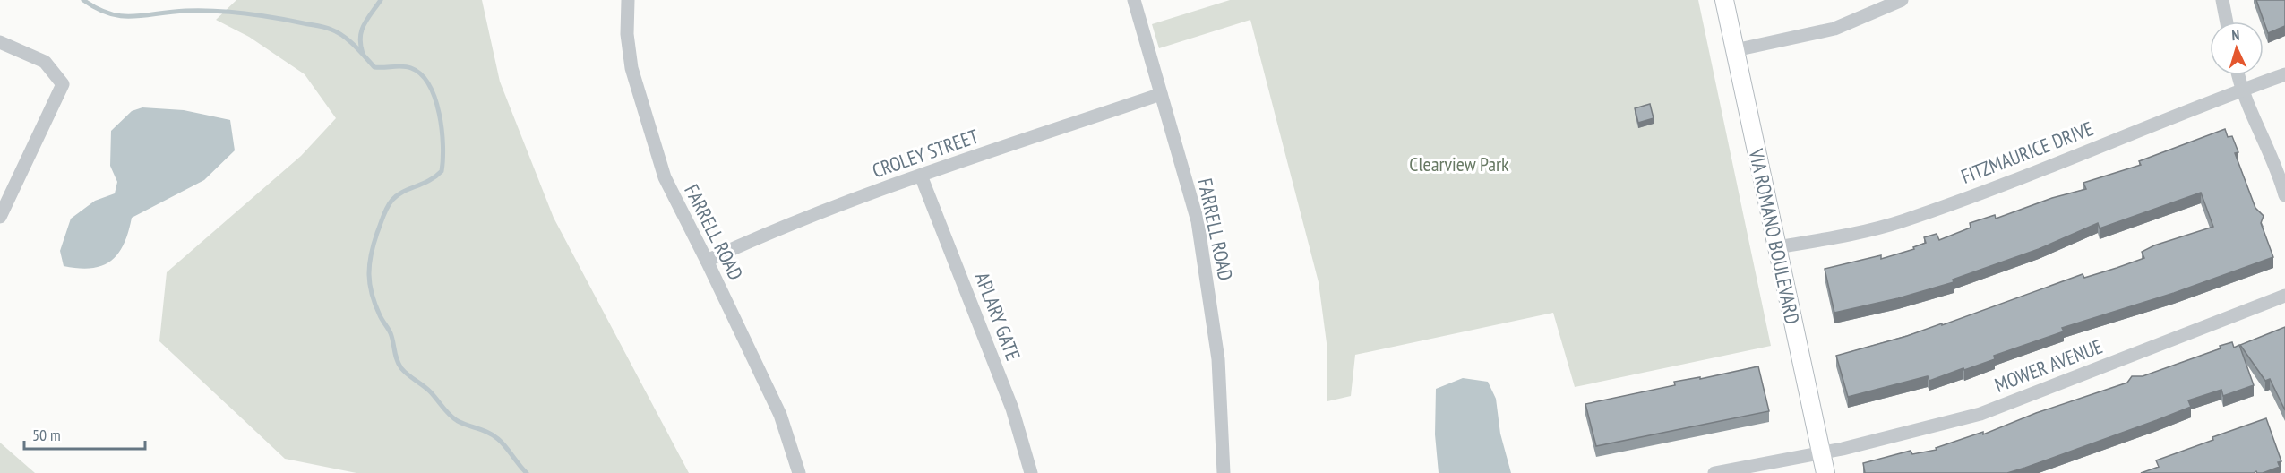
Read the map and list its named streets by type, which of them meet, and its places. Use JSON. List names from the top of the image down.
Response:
{
  "streets": {
    "street": [
      "FITZMAURICE DRIVE",
      "CROLEY STREET",
      "FARRELL ROAD",
      "VIA ROMANO BOULEVARD",
      "APLARY GATE",
      "MOWER AVENUE"
    ]
  },
  "crossings": [
    ["FITZMAURICE DRIVE", "VIA ROMANO BOULEVARD"],
    ["CROLEY STREET", "FARRELL ROAD"],
    ["CROLEY STREET", "APLARY GATE"],
    ["VIA ROMANO BOULEVARD", "MOWER AVENUE"]
  ],
  "parks": ["Clearview Park"],
  "scale_bar": "50 m",
  "north": "top"
}
